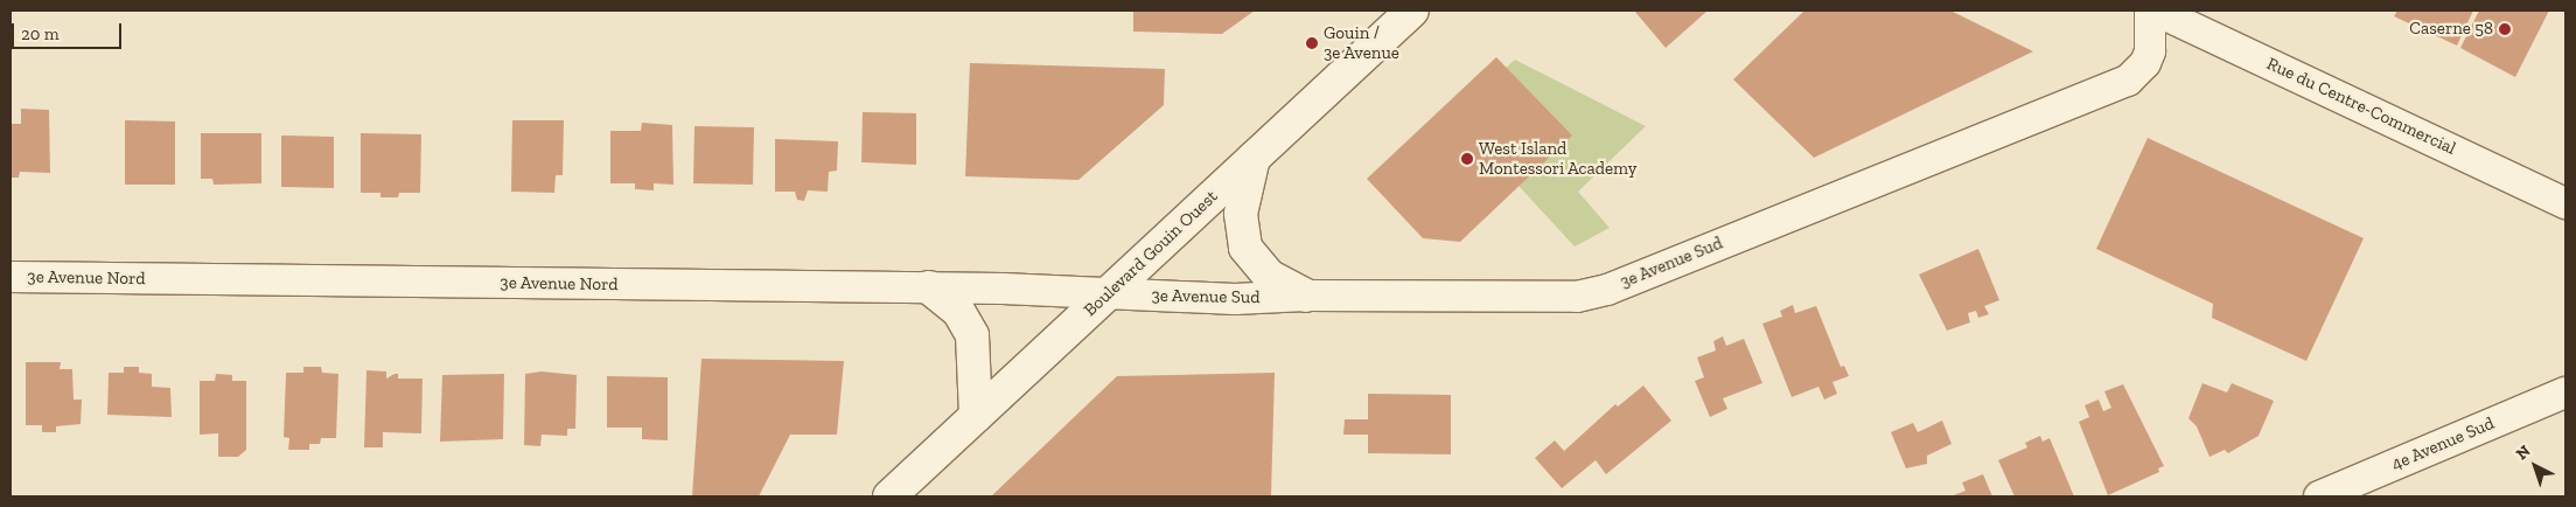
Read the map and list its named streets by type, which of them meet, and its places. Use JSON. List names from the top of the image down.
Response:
{
  "streets": {
    "main road": ["Boulevard Gouin Ouest"],
    "street": [
      "Rue du Centre-Commercial",
      "3e Avenue Sud",
      "3e Avenue Nord",
      "4e Avenue Sud"
    ]
  },
  "crossings": [
    ["Boulevard Gouin Ouest", "3e Avenue Sud"],
    ["Boulevard Gouin Ouest", "3e Avenue Nord"],
    ["3e Avenue Sud", "3e Avenue Nord"]
  ],
  "places": ["Caserne 58", "Gouin / 3e Avenue", "West Island Montessori Academy"],
  "scale_bar": "20 m",
  "north": "top left"
}
